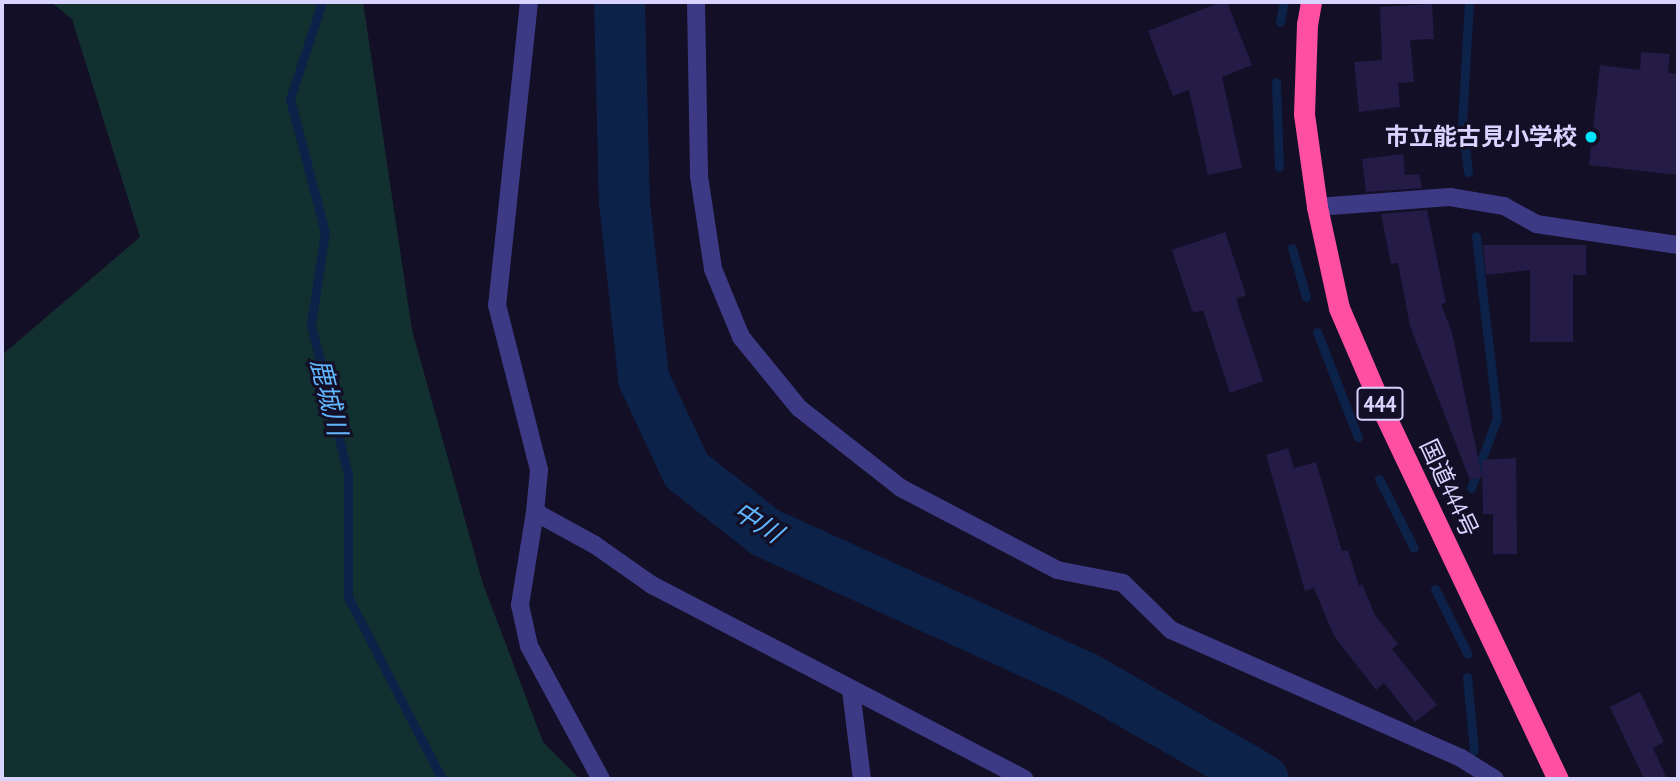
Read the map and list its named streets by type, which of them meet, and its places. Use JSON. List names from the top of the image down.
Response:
{
  "streets": {
    "highway": ["444", "国道444号"]
  },
  "water": ["鹿城川", "中川"],
  "places": ["市立能古見小学校"]
}
